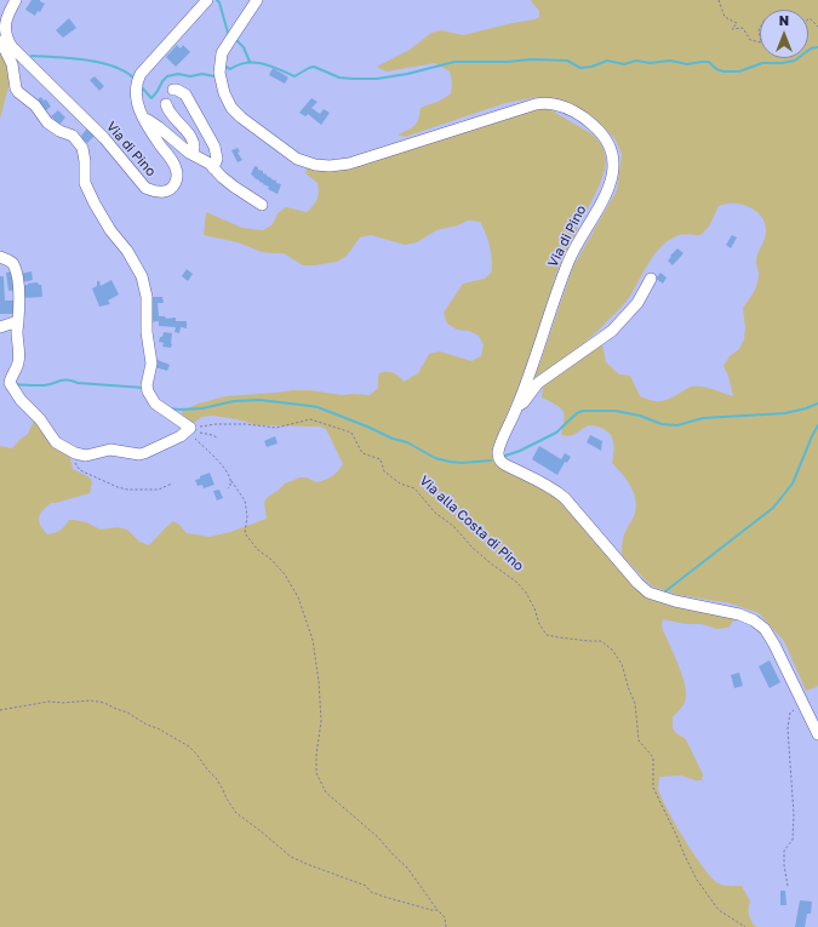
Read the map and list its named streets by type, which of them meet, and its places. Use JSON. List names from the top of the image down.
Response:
{
  "streets": {
    "street": ["Via di Pino"],
    "path": ["Via alla Costa di Pino"]
  },
  "north": "top"
}
